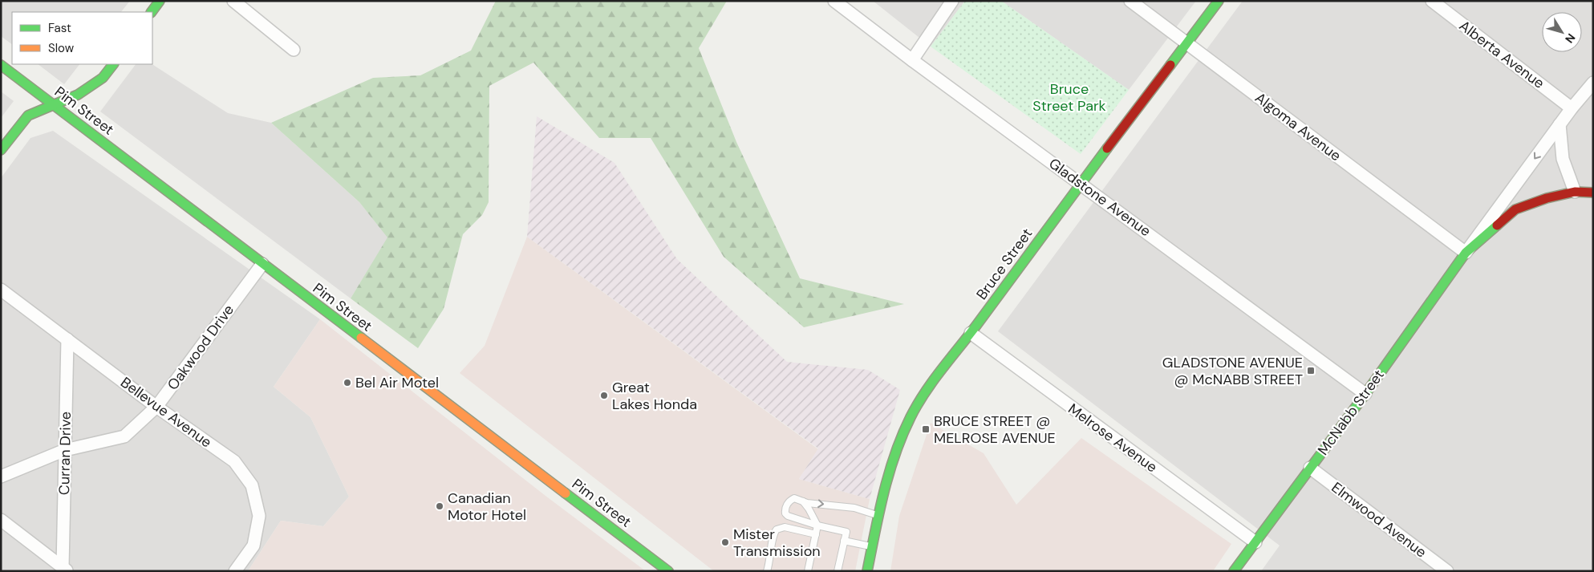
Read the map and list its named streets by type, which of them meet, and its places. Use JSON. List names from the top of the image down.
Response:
{
  "streets": {
    "main road": ["Pim Street", "Bruce Street", "McNabb Street"],
    "street": [
      "Alberta Avenue",
      "Algoma Avenue",
      "Gladstone Avenue",
      "Oakwood Drive",
      "Bellevue Avenue",
      "Melrose Avenue",
      "Curran Drive",
      "Elmwood Avenue"
    ]
  },
  "crossings": [
    ["Alberta Avenue", "McNabb Street"],
    ["Pim Street", "Oakwood Drive"],
    ["Algoma Avenue", "Bruce Street"],
    ["Algoma Avenue", "McNabb Street"],
    ["Gladstone Avenue", "Bruce Street"],
    ["Gladstone Avenue", "McNabb Street"],
    ["Bruce Street", "Melrose Avenue"],
    ["Oakwood Drive", "Bellevue Avenue"],
    ["Oakwood Drive", "Curran Drive"],
    ["Bellevue Avenue", "Curran Drive"],
    ["McNabb Street", "Melrose Avenue"],
    ["McNabb Street", "Elmwood Avenue"]
  ],
  "parks": ["Bruce Street Park"],
  "places": {
    "transit": ["GLADSTONE AVENUE @ McNABB STREET", "BRUCE STREET @ MELROSE AVENUE"],
    "other": [
      "Bel Air Motel",
      "Great Lakes Honda",
      "Canadian Motor Hotel",
      "Mister Transmission"
    ]
  },
  "legend": ["Fast", "Slow"],
  "north": "bottom right"
}
